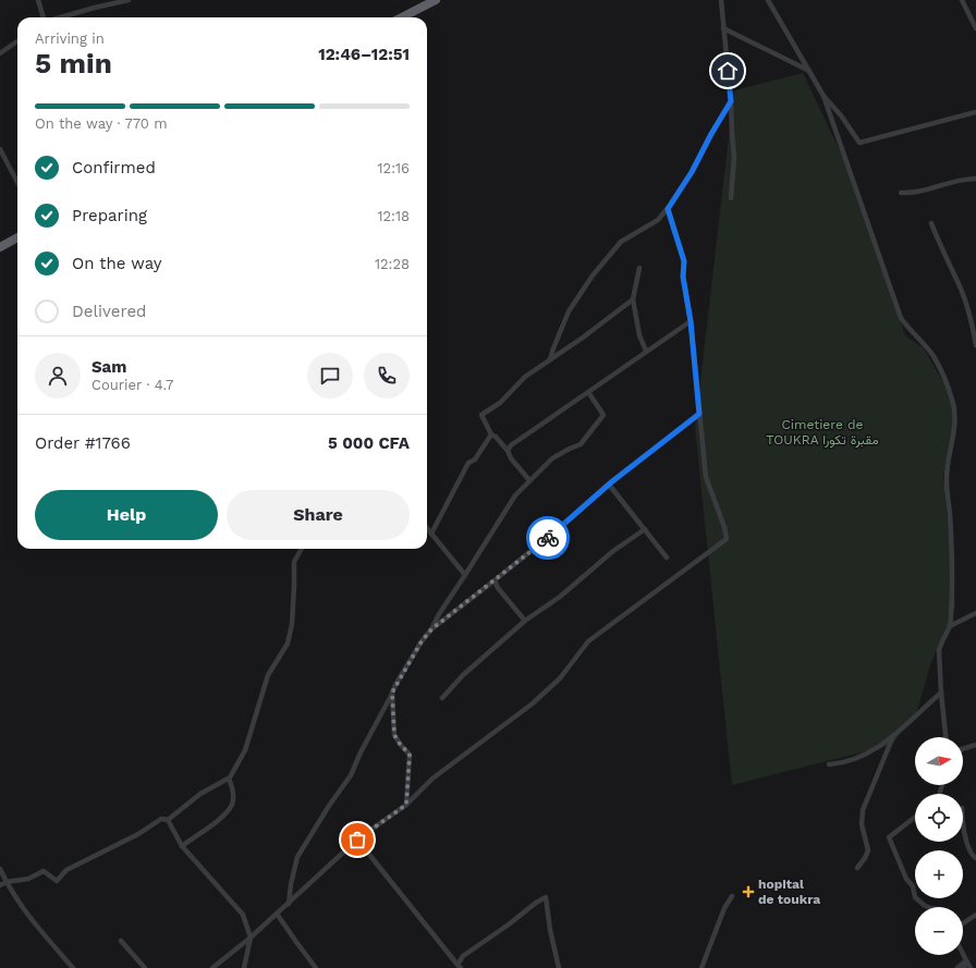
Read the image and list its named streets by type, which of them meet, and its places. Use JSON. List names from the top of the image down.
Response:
{
  "parks": ["Cimetiere de TOUKRA مقبرة تكورا"],
  "places": {
    "health": ["hopital de toukra"]
  },
  "north": "right",
  "page": {
    "heading": ["5 min", "Arriving in", "12:46–12:51"],
    "panel": [
      "Sam",
      "Courier · 4.7",
      "Order #1766",
      "5 000 CFA"
    ],
    "bar": "On the way · 770 m",
    "list": [
      ["Confirmed", "12:16"],
      ["Preparing", "12:18"],
      ["On the way", "12:28"],
      "Delivered"
    ],
    "buttons": ["Help", "Share"],
    "map_buttons": ["+", "−"]
  }
}
